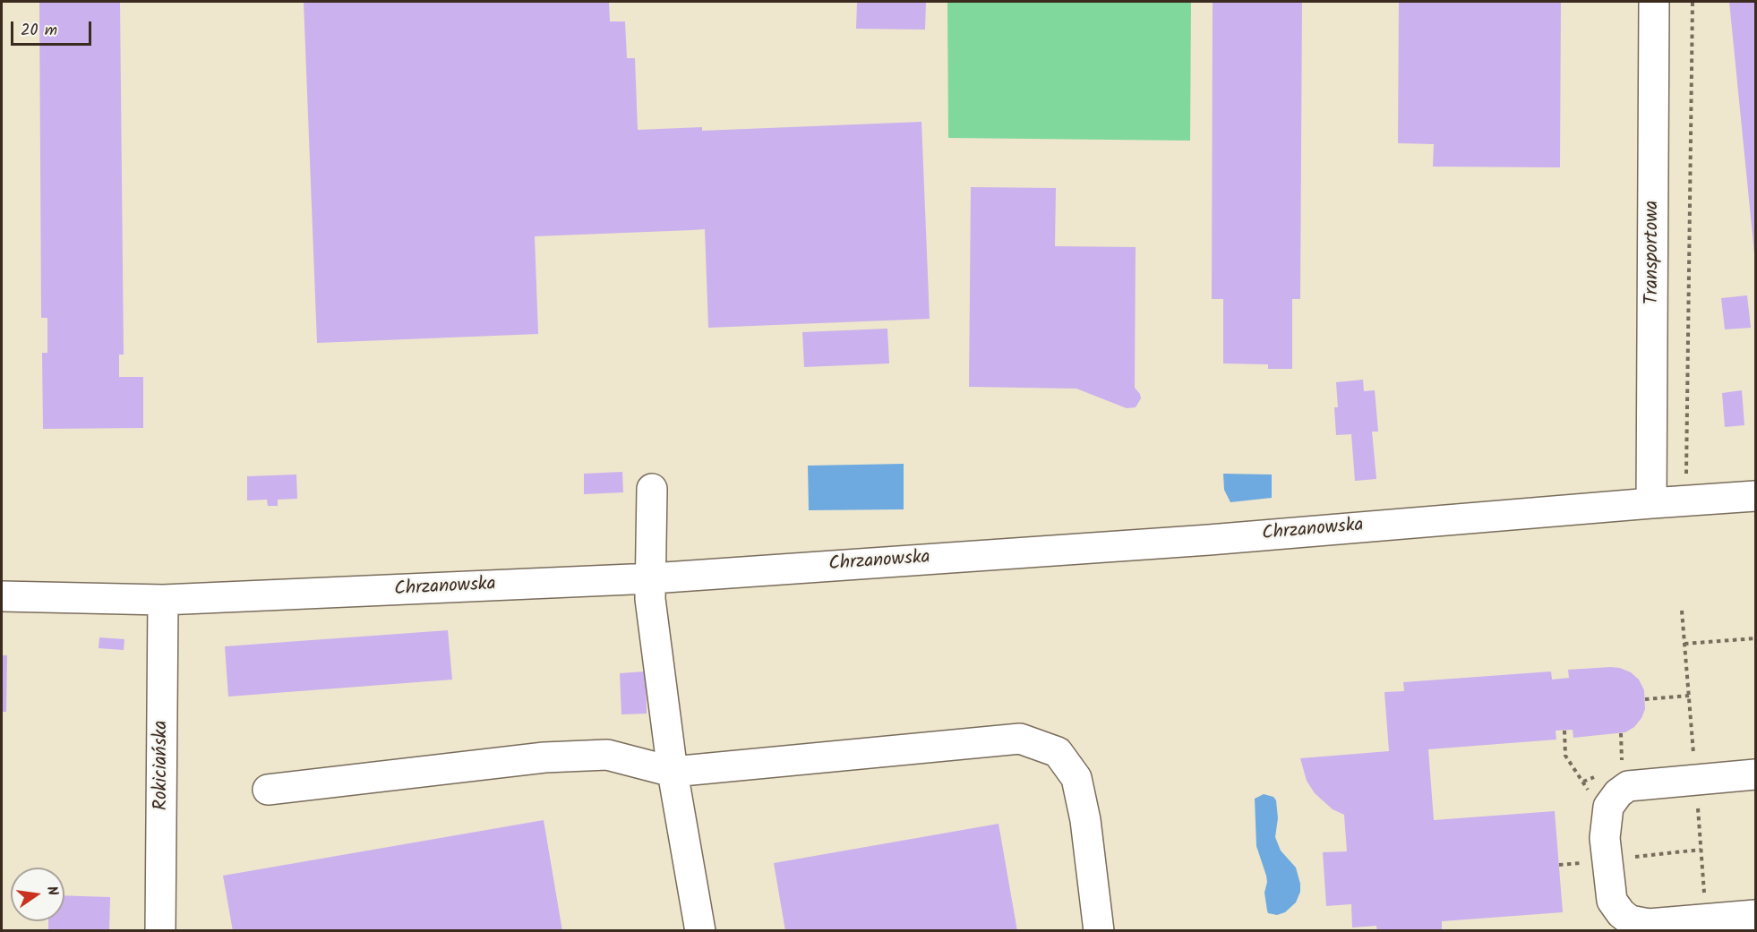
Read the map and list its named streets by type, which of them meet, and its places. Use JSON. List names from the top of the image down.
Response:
{
  "streets": {
    "street": ["Transportowa", "Chrzanowska", "Rokiciańska"]
  },
  "crossings": [
    ["Transportowa", "Chrzanowska"],
    ["Chrzanowska", "Rokiciańska"]
  ],
  "scale_bar": "20 m",
  "north": "right"
}
